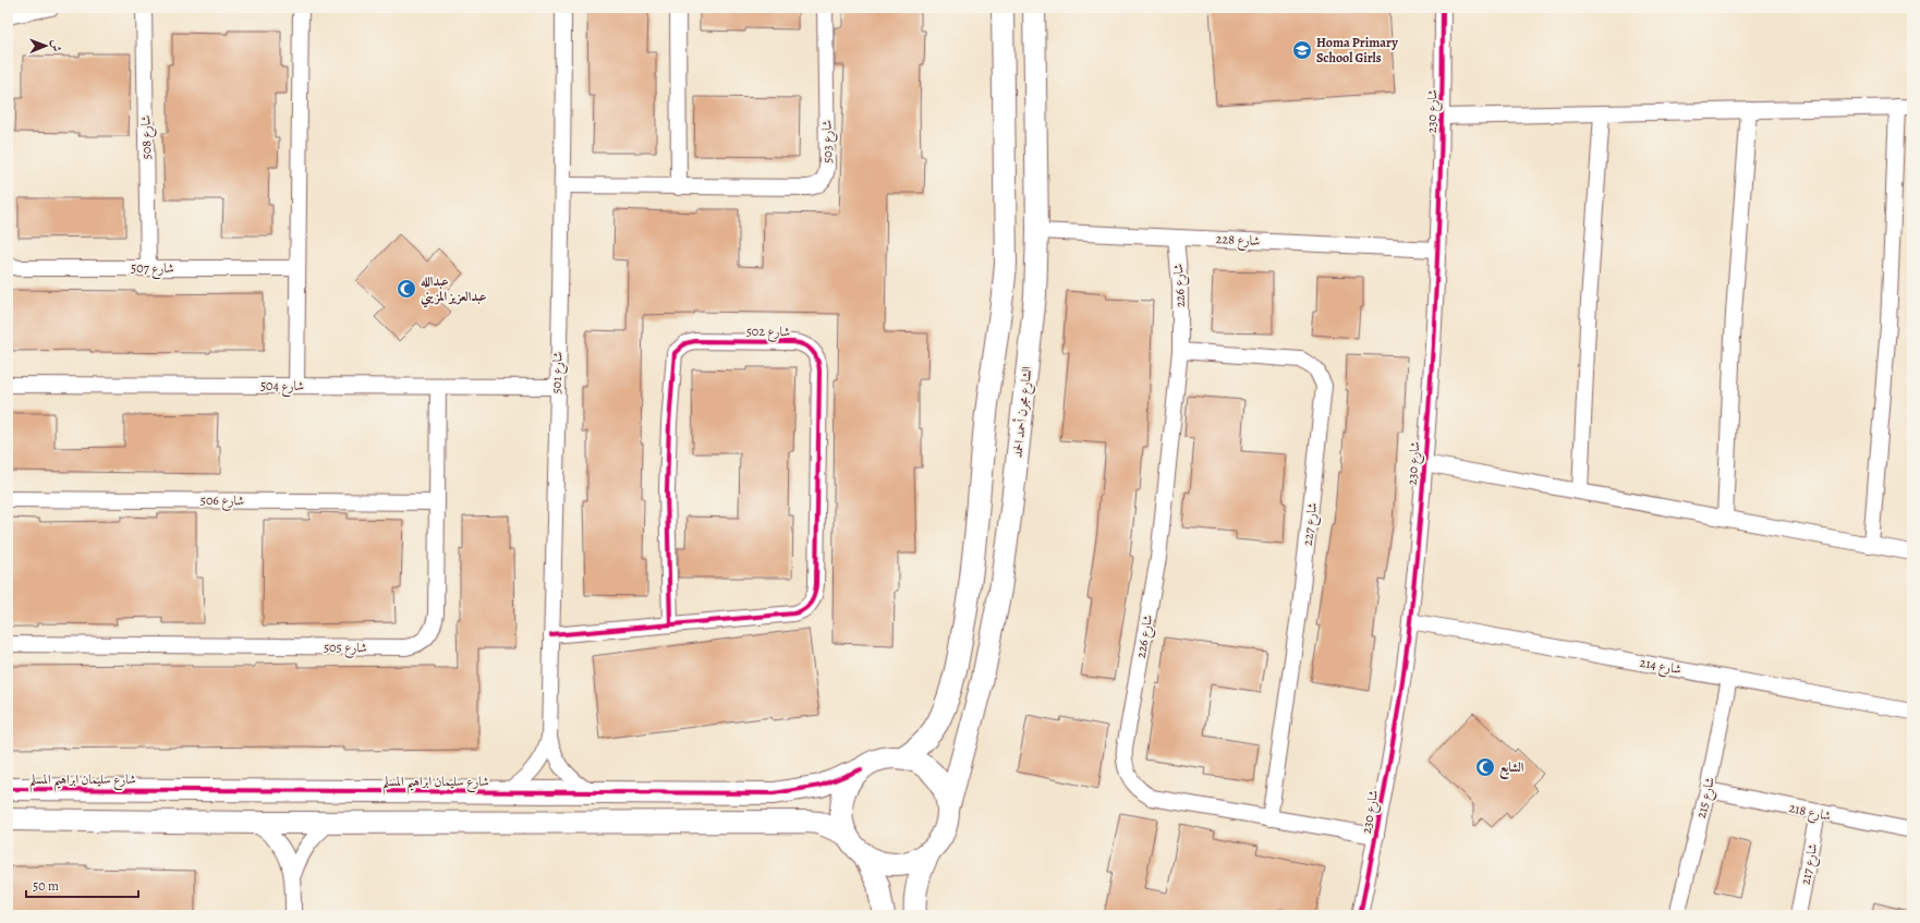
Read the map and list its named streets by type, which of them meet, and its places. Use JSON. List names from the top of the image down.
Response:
{
  "streets": {
    "street": [
      "شارع 230",
      "شارع 508",
      "شارع 503",
      "شارع 228",
      "شارع 507",
      "شارع 226",
      "شارع 502",
      "شارع 501",
      "شارع 504",
      "الشارع مجرن أحمد الحمد",
      "شارع 506",
      "شارع 227",
      "شارع 505",
      "شارع 214",
      "شارع سليمان ابراهيم المسلم",
      "شارع 215",
      "شارع 218",
      "شارع 217"
    ]
  },
  "crossings": [
    ["شارع 230", "شارع 228"],
    ["شارع 230", "شارع 226"],
    ["شارع 230", "شارع 214"],
    ["شارع 508", "شارع 507"],
    ["شارع 503", "شارع 501"],
    ["شارع 228", "شارع 226"],
    ["شارع 228", "الشارع مجرن أحمد الحمد"],
    ["شارع 226", "شارع 227"],
    ["شارع 502", "شارع 501"],
    ["شارع 501", "شارع 504"],
    ["شارع 501", "شارع سليمان ابراهيم المسلم"],
    ["شارع 504", "شارع 505"],
    ["الشارع مجرن أحمد الحمد", "شارع سليمان ابراهيم المسلم"],
    ["شارع 506", "شارع 505"],
    ["شارع 214", "شارع 215"],
    ["شارع 215", "شارع 218"],
    ["شارع 218", "شارع 217"]
  ],
  "places": {
    "school or university": ["Homa Primary School Girls"],
    "mosque": ["عبدالله عبدالعزيز المزيني", "الشايع"]
  },
  "scale_bar": "50 m",
  "north": "right"
}
